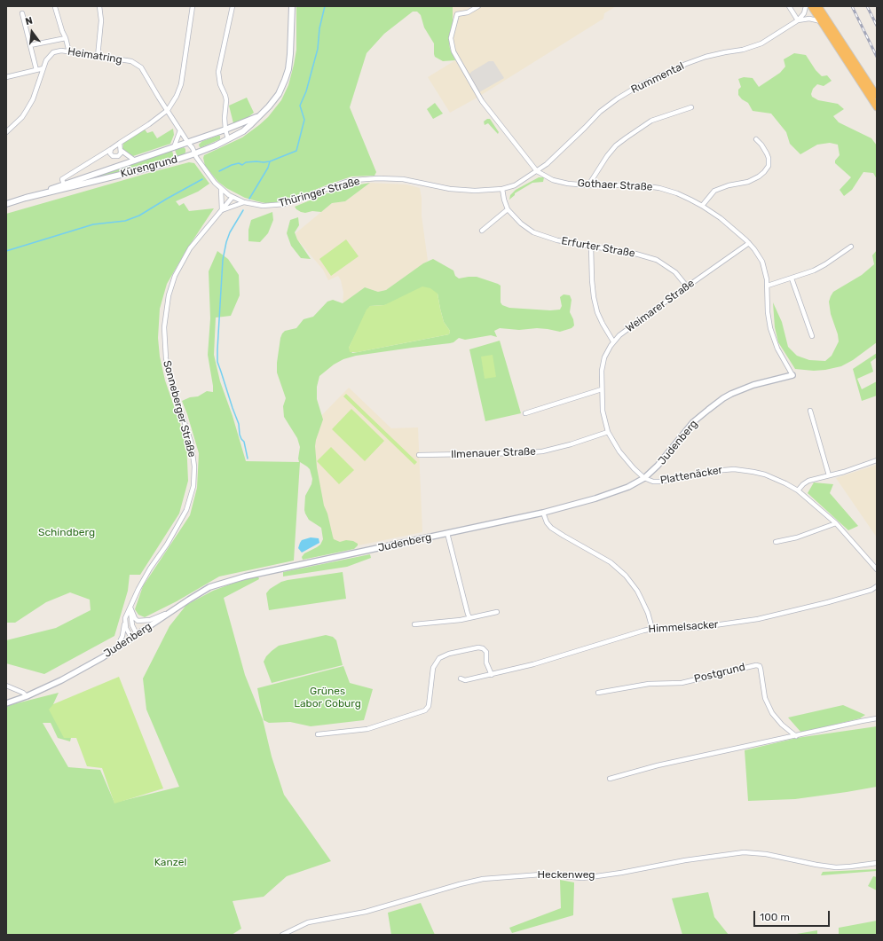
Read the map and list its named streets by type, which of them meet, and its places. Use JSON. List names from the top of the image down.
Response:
{
  "streets": {
    "main road": ["Kürengrund"],
    "street": [
      "Heimatring",
      "Rummental",
      "Gothaer Straße",
      "Thüringer Straße",
      "Erfurter Straße",
      "Weimarer Straße",
      "Sonneberger Straße",
      "Judenberg",
      "Ilmenauer Straße",
      "Plattenäcker",
      "Himmelsacker",
      "Postgrund",
      "Heckenweg"
    ]
  },
  "crossings": [
    ["Heimatring", "Kürengrund"],
    ["Heimatring", "Thüringer Straße"],
    ["Rummental", "Gothaer Straße"],
    ["Rummental", "Thüringer Straße"],
    ["Kürengrund", "Thüringer Straße"],
    ["Gothaer Straße", "Thüringer Straße"],
    ["Gothaer Straße", "Weimarer Straße"],
    ["Gothaer Straße", "Judenberg"],
    ["Thüringer Straße", "Erfurter Straße"],
    ["Thüringer Straße", "Sonneberger Straße"],
    ["Erfurter Straße", "Weimarer Straße"],
    ["Weimarer Straße", "Judenberg"],
    ["Weimarer Straße", "Ilmenauer Straße"],
    ["Weimarer Straße", "Plattenäcker"],
    ["Sonneberger Straße", "Judenberg"],
    ["Judenberg", "Plattenäcker"]
  ],
  "parks": ["Schindberg", "Grünes Labor Coburg", "Kanzel"],
  "scale_bar": "100 m",
  "north": "top"
}
